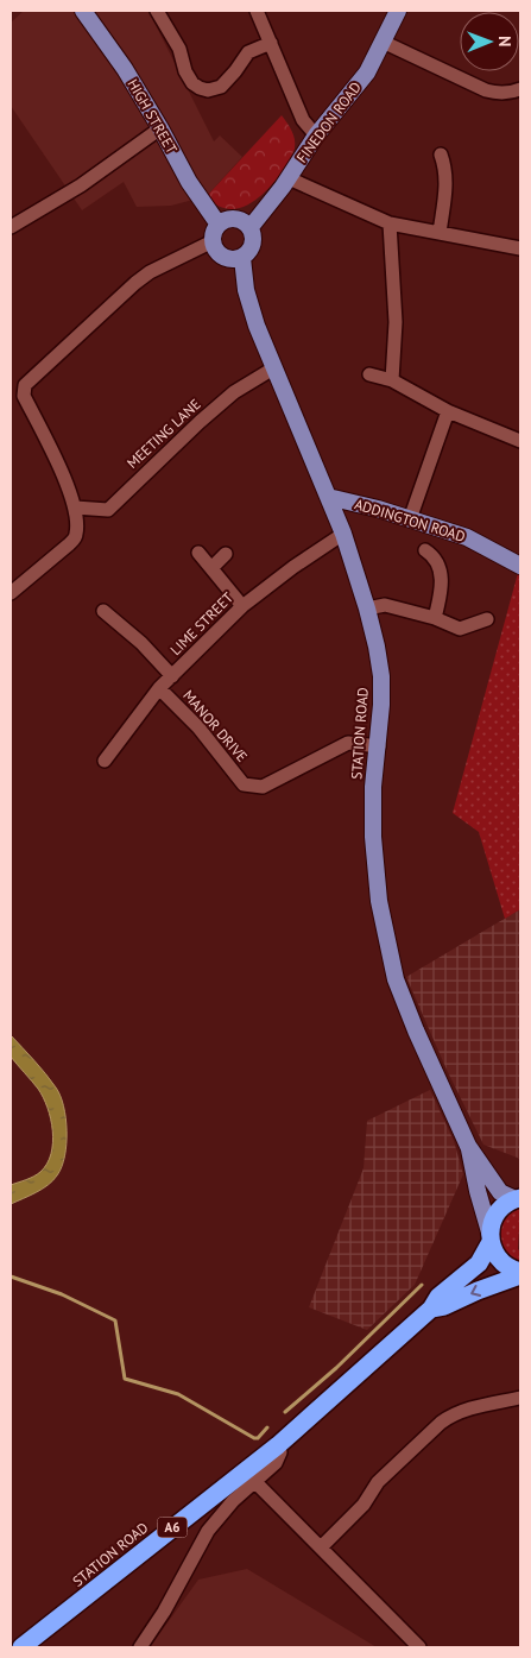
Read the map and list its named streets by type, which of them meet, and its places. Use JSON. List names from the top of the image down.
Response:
{
  "streets": {
    "highway": ["STATION ROAD", "A6"],
    "main road": ["HIGH STREET", "FINEDON ROAD", "ADDINGTON ROAD"],
    "street": ["MEETING LANE", "LIME STREET", "MANOR DRIVE"]
  },
  "crossings": [
    ["HIGH STREET", "FINEDON ROAD"],
    ["HIGH STREET", "STATION ROAD"],
    ["FINEDON ROAD", "STATION ROAD"],
    ["MEETING LANE", "STATION ROAD"],
    ["ADDINGTON ROAD", "STATION ROAD"],
    ["LIME STREET", "MANOR DRIVE"],
    ["LIME STREET", "STATION ROAD"],
    ["MANOR DRIVE", "STATION ROAD"]
  ],
  "north": "right"
}
